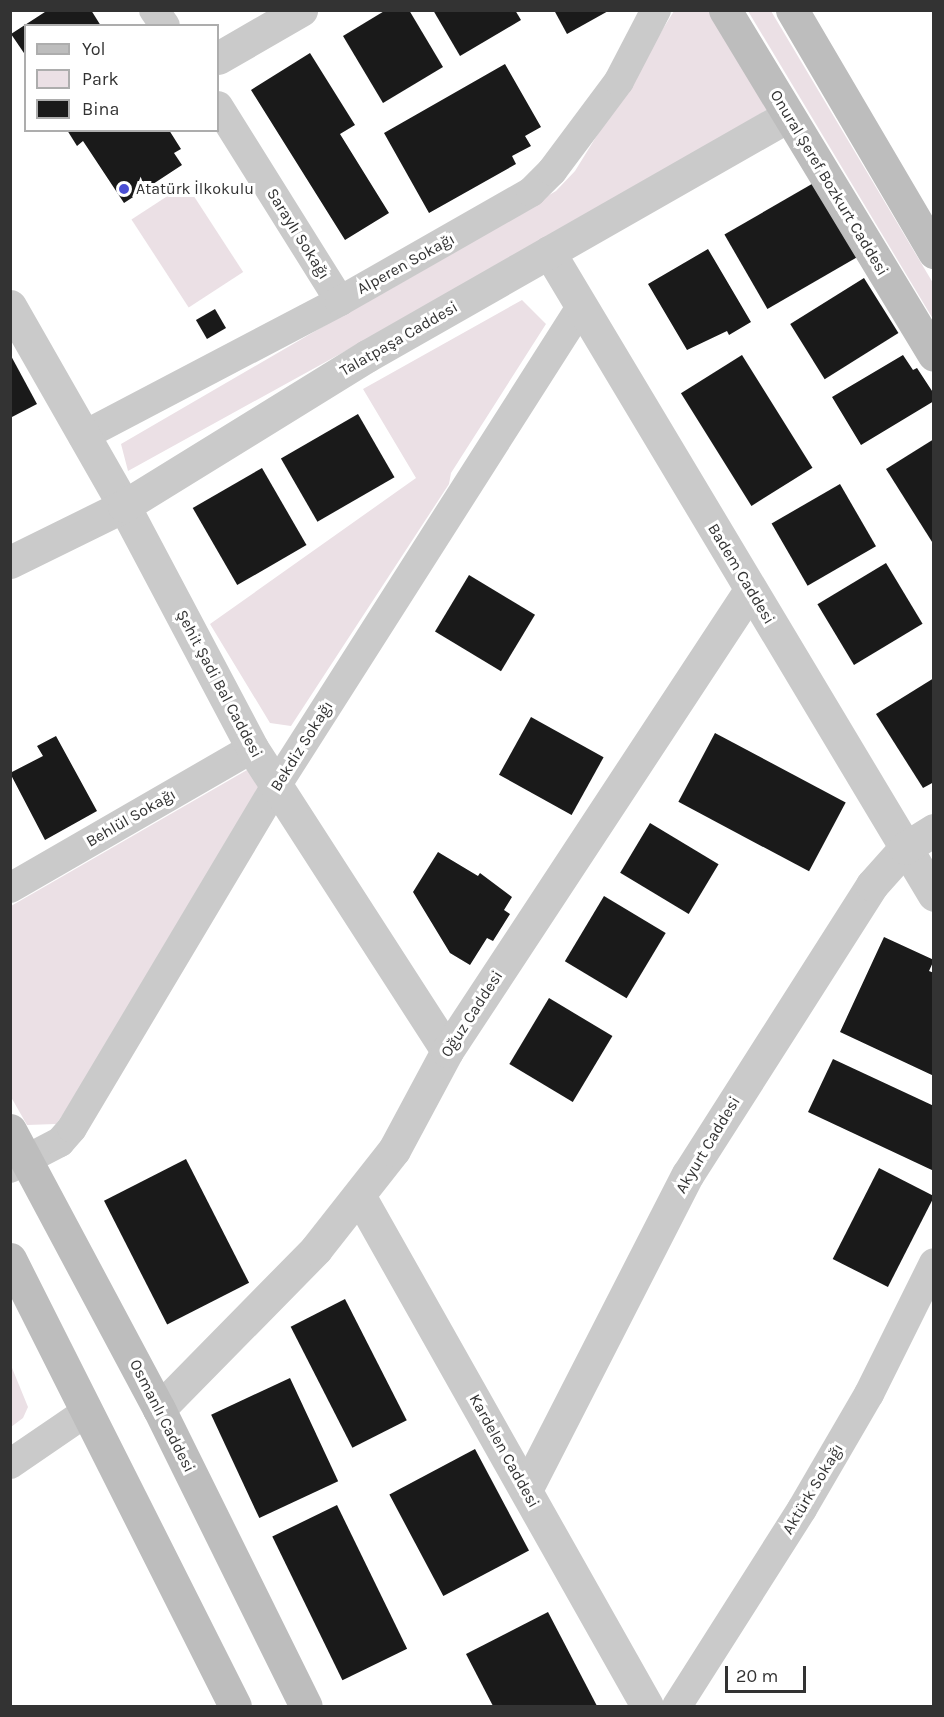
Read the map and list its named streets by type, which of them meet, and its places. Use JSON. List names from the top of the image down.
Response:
{
  "streets": {
    "main road": ["Onural Şeref Bozkurt Caddesi", "Osmanlı Caddesi"],
    "street": [
      "Saraylı Sokağı",
      "Alperen Sokağı",
      "Talatpaşa Caddesi",
      "Badem Caddesi",
      "Şehit Şadi Bal Caddesi",
      "Bekdiz Sokağı",
      "Behlül Sokağı",
      "Oğuz Caddesi",
      "Akyurt Caddesi",
      "Kardelen Caddesi",
      "Aktürk Sokağı"
    ]
  },
  "crossings": [
    ["Onural Şeref Bozkurt Caddesi", "Talatpaşa Caddesi"],
    ["Saraylı Sokağı", "Alperen Sokağı"],
    ["Alperen Sokağı", "Şehit Şadi Bal Caddesi"],
    ["Talatpaşa Caddesi", "Badem Caddesi"],
    ["Talatpaşa Caddesi", "Şehit Şadi Bal Caddesi"],
    ["Badem Caddesi", "Bekdiz Sokağı"],
    ["Badem Caddesi", "Oğuz Caddesi"],
    ["Badem Caddesi", "Akyurt Caddesi"],
    ["Şehit Şadi Bal Caddesi", "Bekdiz Sokağı"],
    ["Şehit Şadi Bal Caddesi", "Behlül Sokağı"],
    ["Şehit Şadi Bal Caddesi", "Oğuz Caddesi"],
    ["Bekdiz Sokağı", "Osmanlı Caddesi"],
    ["Oğuz Caddesi", "Osmanlı Caddesi"],
    ["Oğuz Caddesi", "Kardelen Caddesi"],
    ["Akyurt Caddesi", "Kardelen Caddesi"]
  ],
  "places": ["Atatürk İlkokulu"],
  "legend": ["Yol", "Park", "Bina"],
  "scale_bar": "20 m"
}
